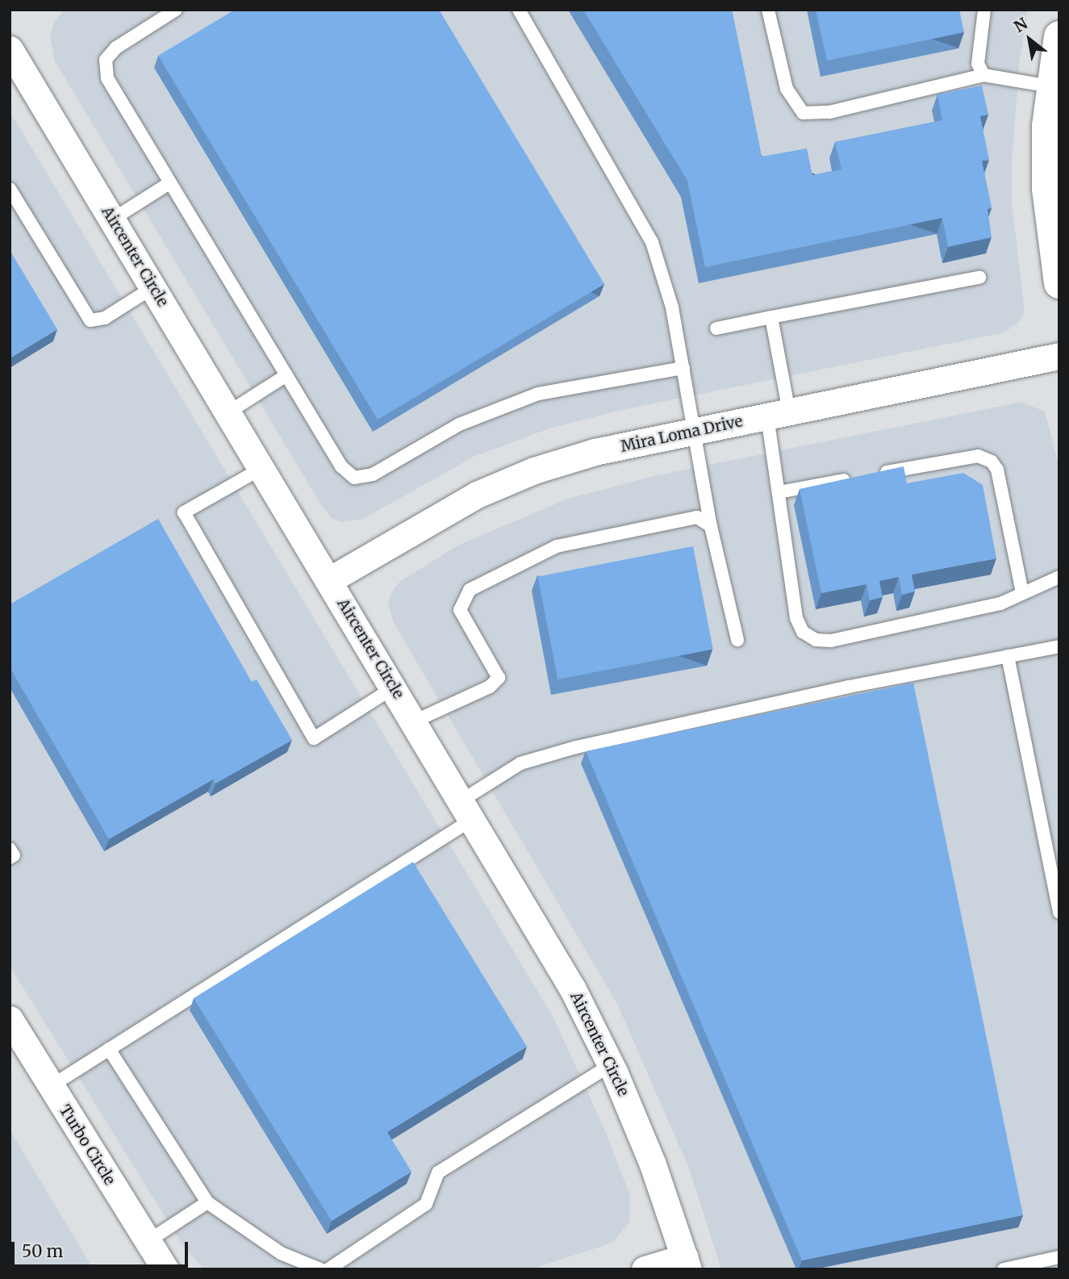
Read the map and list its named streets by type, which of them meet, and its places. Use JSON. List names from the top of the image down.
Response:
{
  "streets": {
    "street": ["Aircenter Circle", "Mira Loma Drive", "Turbo Circle"]
  },
  "crossings": [
    ["Aircenter Circle", "Mira Loma Drive"]
  ],
  "scale_bar": "50 m",
  "north": "top left"
}
